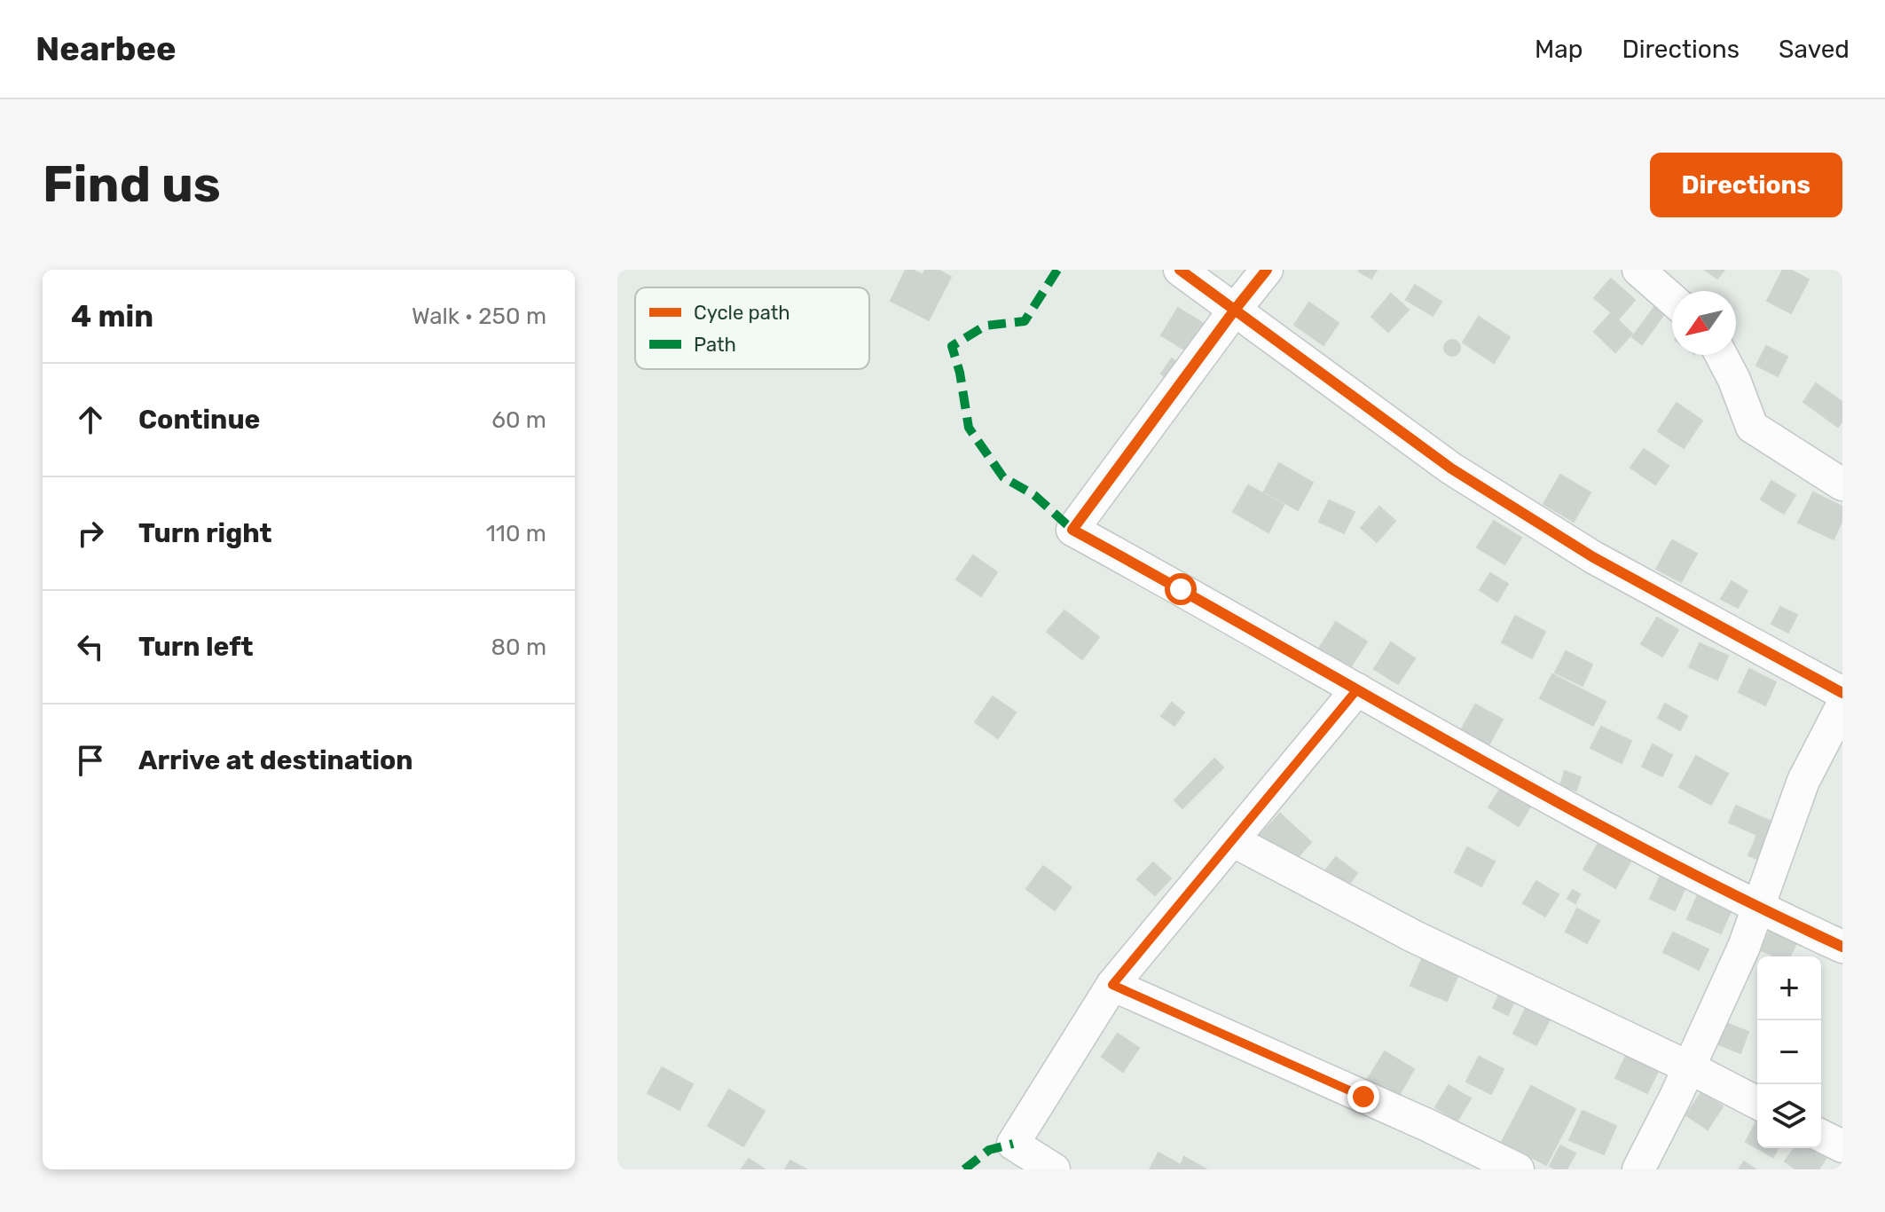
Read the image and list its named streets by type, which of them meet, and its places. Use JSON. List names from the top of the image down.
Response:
{
  "legend": ["Cycle path", "Path"],
  "north": "bottom left",
  "page": {
    "header": "Nearbee",
    "nav": ["Map", "Directions", "Saved"],
    "buttons": "Directions",
    "title": "Find us",
    "heading": ["4 min", "Walk · 250 m"],
    "list": [
      ["Continue", "60 m"],
      ["Turn right", "110 m"],
      ["Turn left", "80 m"],
      "Arrive at destination"
    ],
    "map_buttons": ["+", "−"]
  }
}
